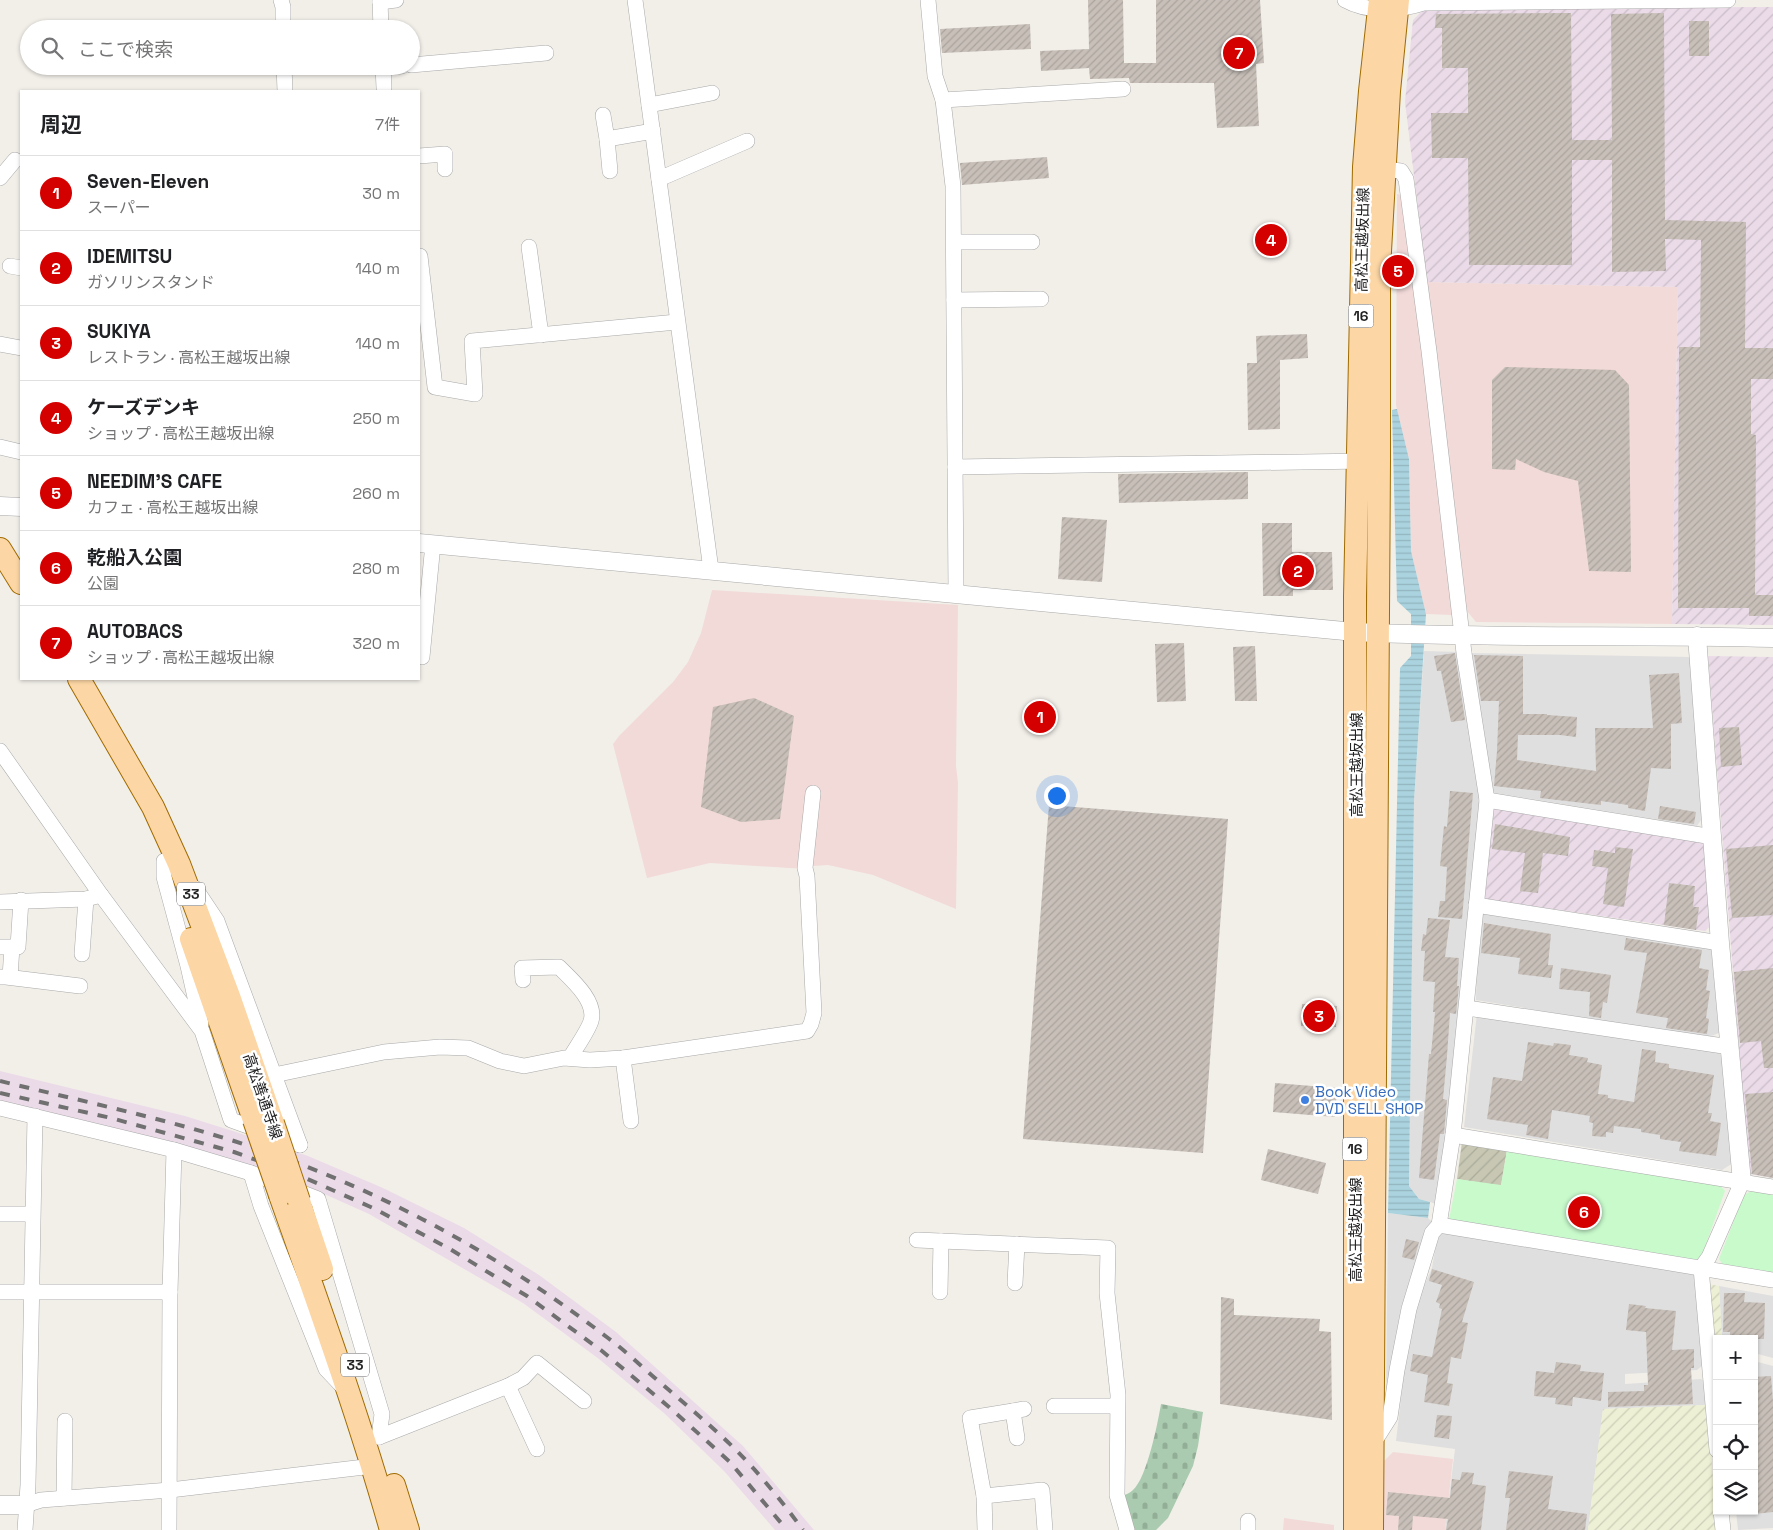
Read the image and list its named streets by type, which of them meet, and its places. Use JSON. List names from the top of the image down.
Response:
{
  "streets": {
    "main road": [
      "高松王越坂出線",
      "16",
      "33",
      "高松善通寺線"
    ]
  },
  "places": ["Book Video DVD SELL SHOP"],
  "page": {
    "search": "ここで検索",
    "pins": [
      "7",
      "4",
      "5",
      "2",
      "1",
      "3",
      "6"
    ],
    "heading": ["周辺", "7件"],
    "list": [
      {
        "mark": "1",
        "name": "Seven-Eleven",
        "note": "スーパー",
        "value": "30 m"
      },
      {
        "mark": "2",
        "name": "IDEMITSU",
        "note": "ガソリンスタンド",
        "value": "140 m"
      },
      {
        "mark": "3",
        "name": "SUKIYA",
        "note": "レストラン · 高松王越坂出線",
        "value": "140 m"
      },
      {
        "mark": "4",
        "name": "ケーズデンキ",
        "note": "ショップ · 高松王越坂出線",
        "value": "250 m"
      },
      {
        "mark": "5",
        "name": "NEEDIM'S CAFE",
        "note": "カフェ · 高松王越坂出線",
        "value": "260 m"
      },
      {
        "mark": "6",
        "name": "乾船入公園",
        "note": "公園",
        "value": "280 m"
      },
      {
        "mark": "7",
        "name": "AUTOBACS",
        "note": "ショップ · 高松王越坂出線",
        "value": "320 m"
      }
    ],
    "map_buttons": ["+", "−"]
  }
}
